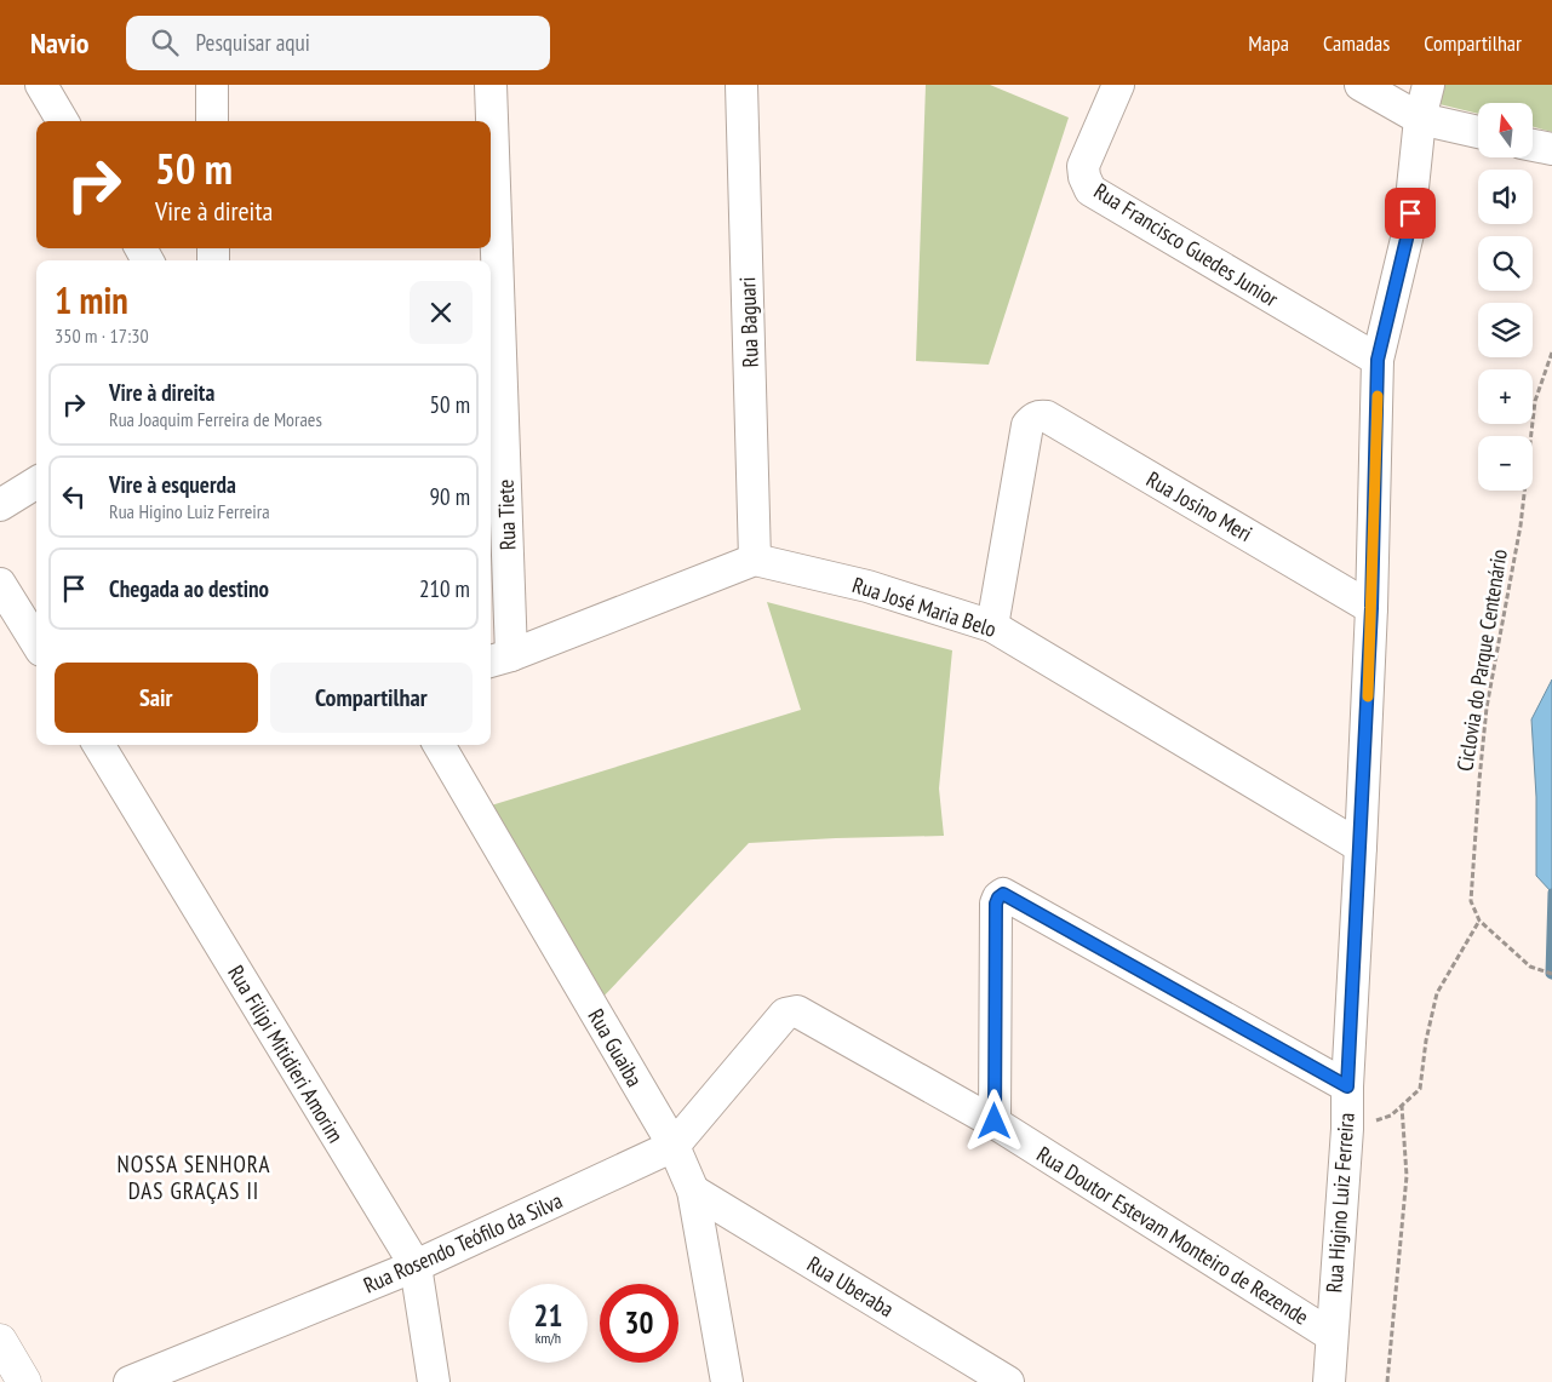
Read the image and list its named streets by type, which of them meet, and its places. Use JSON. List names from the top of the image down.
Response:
{
  "streets": {
    "street": [
      "Rua Francisco Guedes Junior",
      "Rua Baguari",
      "Rua Josino Meri",
      "Rua Tiete",
      "Rua José Maria Belo",
      "Rua Guaiba",
      "Rua Filipi Mitidieri Amorim",
      "Rua Higino Luiz Ferreira",
      "Rua Doutor Estevam Monteiro de Rezende",
      "Rua Rosendo Teófilo da Silva",
      "Rua Uberaba"
    ],
    "path": ["Ciclovia do Parque Centenário"]
  },
  "crossings": [
    ["Rua Francisco Guedes Junior", "Rua Higino Luiz Ferreira"],
    ["Rua Baguari", "Rua José Maria Belo"],
    ["Rua Josino Meri", "Rua José Maria Belo"],
    ["Rua Josino Meri", "Rua Higino Luiz Ferreira"],
    ["Rua José Maria Belo", "Rua Higino Luiz Ferreira"],
    ["Rua Guaiba", "Rua Doutor Estevam Monteiro de Rezende"],
    ["Rua Guaiba", "Rua Rosendo Teófilo da Silva"],
    ["Rua Guaiba", "Rua Uberaba"],
    ["Rua Filipi Mitidieri Amorim", "Rua Rosendo Teófilo da Silva"],
    ["Rua Higino Luiz Ferreira", "Rua Doutor Estevam Monteiro de Rezende"],
    ["Rua Doutor Estevam Monteiro de Rezende", "Rua Rosendo Teófilo da Silva"]
  ],
  "districts": ["NOSSA SENHORA DAS GRAÇAS II"],
  "north": "top",
  "page": {
    "header": "Navio",
    "search": "Pesquisar aqui",
    "nav": ["Mapa", "Camadas", "Compartilhar"],
    "map_buttons": ["+", "−"],
    "turn": ["50 m", "Vire à direita"],
    "heading": ["1 min", "350 m · 17:30"],
    "list": [
      {
        "name": "Vire à direita",
        "note": "Rua Joaquim Ferreira de Moraes",
        "value": "50 m"
      },
      {
        "name": "Vire à esquerda",
        "note": "Rua Higino Luiz Ferreira",
        "value": "90 m"
      },
      {
        "name": "Chegada ao destino",
        "value": "210 m"
      }
    ],
    "buttons": ["Sair", "Compartilhar"],
    "speed": "21 km/h",
    "limit": "30"
  }
}
